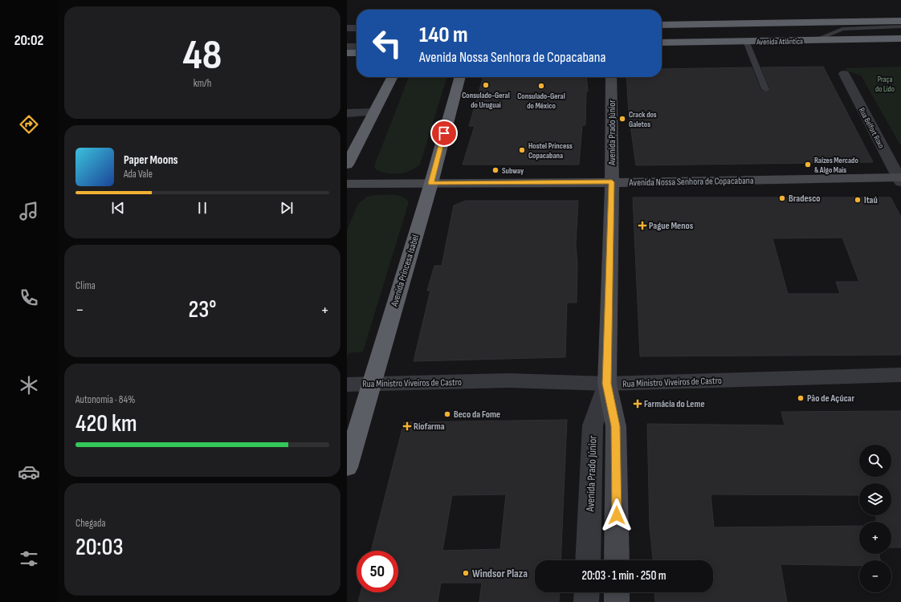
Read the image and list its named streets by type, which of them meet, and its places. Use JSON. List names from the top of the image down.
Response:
{
  "streets": {
    "highway": ["Avenida Atlântica", "Avenida Princesa Isabel"],
    "main road": ["Avenida Prado Júnior", "Avenida Nossa Senhora de Copacabana"],
    "street": ["Rua Belfort Roxo", "Rua Ministro Viveiros de Castro"]
  },
  "crossings": [
    ["Rua Belfort Roxo", "Avenida Nossa Senhora de Copacabana"],
    ["Avenida Prado Júnior", "Avenida Nossa Senhora de Copacabana"],
    ["Avenida Prado Júnior", "Rua Ministro Viveiros de Castro"],
    ["Avenida Nossa Senhora de Copacabana", "Avenida Princesa Isabel"],
    ["Avenida Princesa Isabel", "Rua Ministro Viveiros de Castro"]
  ],
  "parks": ["Praça do Lido"],
  "places": {
    "other": [
      "Consulado-Geral do Uruguai",
      "Consulado-Geral do México",
      "Crack dos Galetos",
      "Hostel Princess Copacabana",
      "Raízes Mercado & Algo Mais",
      "Subway",
      "Bradesco",
      "Itaú",
      "Pão de Açúcar",
      "Beco da Fome",
      "Windsor Plaza"
    ],
    "health": ["Pague Menos", "Farmácia do Leme", "Riofarma"]
  },
  "page": {
    "tabs": "20:02",
    "tile": [
      ["48", "km/h"],
      "Clima",
      ["Autonomia · 84%", "420 km"],
      ["Chegada", "20:03"]
    ],
    "turn": ["140 m", "Avenida Nossa Senhora de Copacabana"],
    "song": ["Paper Moons", "Ada Vale"],
    "heat": ["−", "23°", "+"],
    "map_buttons": ["+", "−"],
    "limit": "50",
    "trip": "20:03 · 1 min · 250 m"
  }
}
